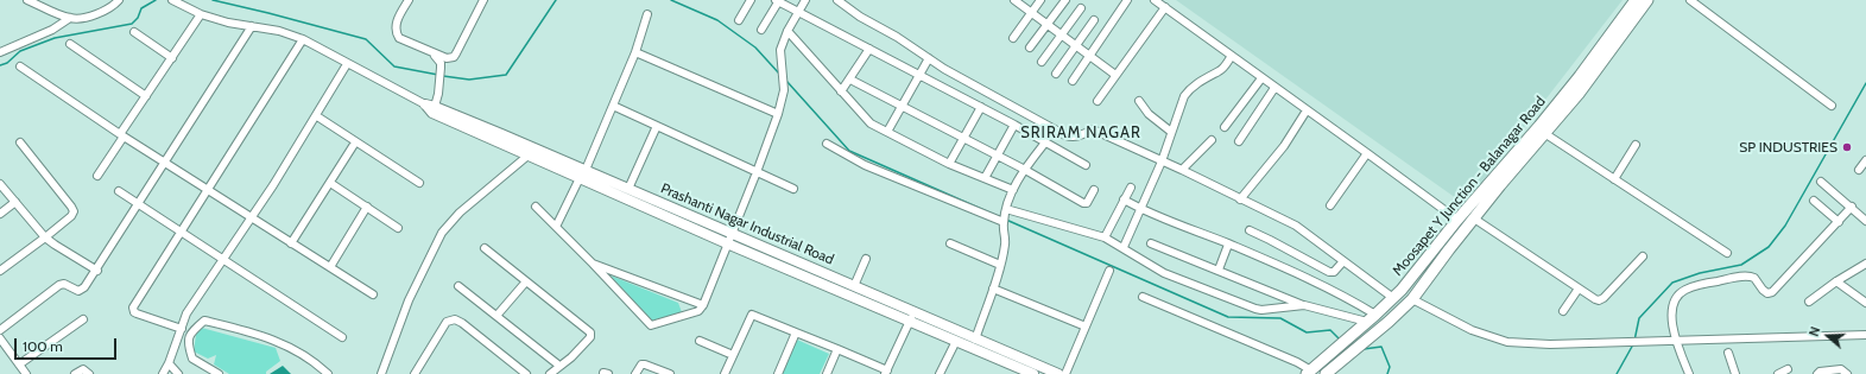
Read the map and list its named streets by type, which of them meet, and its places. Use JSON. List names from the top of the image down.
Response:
{
  "streets": {
    "main road": ["Moosapet Y Junction - Balanagar Road"],
    "street": ["Prashanti Nagar Industrial Road"]
  },
  "districts": ["SRIRAM NAGAR"],
  "places": ["SP INDUSTRIES"],
  "scale_bar": "100 m",
  "north": "left"
}
